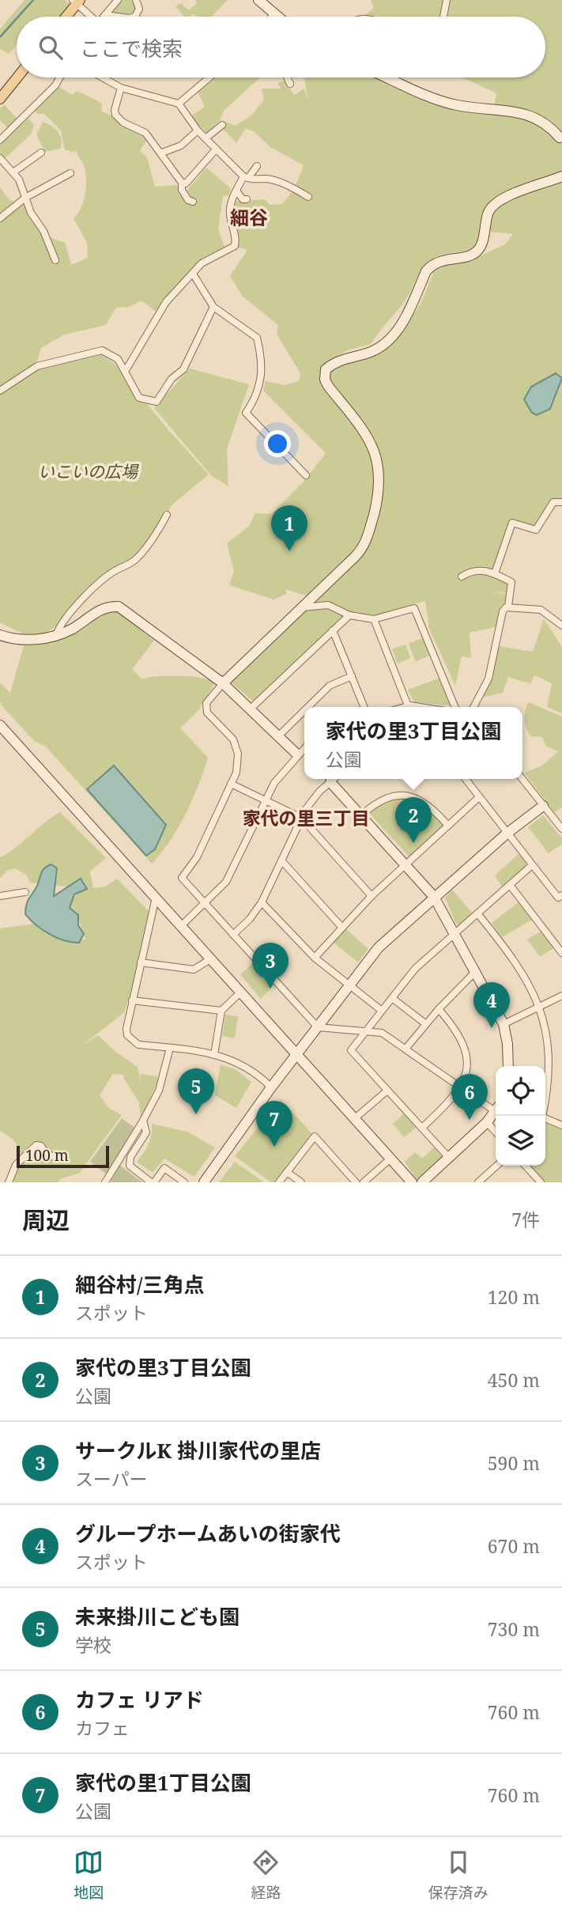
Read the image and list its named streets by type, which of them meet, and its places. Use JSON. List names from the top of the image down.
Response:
{
  "districts": ["細谷", "家代の里三丁目"],
  "parks": ["いこいの広場"],
  "scale_bar": "100 m",
  "page": {
    "search": "ここで検索",
    "pins": [
      "1",
      "2",
      "3",
      "4",
      "5",
      "6",
      "7"
    ],
    "popup": ["家代の里3丁目公園", "公園"],
    "scale": "100 m",
    "heading": ["周辺", "7件"],
    "list": [
      {
        "mark": "1",
        "name": "細谷村/三角点",
        "note": "スポット",
        "value": "120 m"
      },
      {
        "mark": "2",
        "name": "家代の里3丁目公園",
        "note": "公園",
        "value": "450 m"
      },
      {
        "mark": "3",
        "name": "サークルK 掛川家代の里店",
        "note": "スーパー",
        "value": "590 m"
      },
      {
        "mark": "4",
        "name": "グループホームあいの街家代",
        "note": "スポット",
        "value": "670 m"
      },
      {
        "mark": "5",
        "name": "未来掛川こども園",
        "note": "学校",
        "value": "730 m"
      },
      {
        "mark": "6",
        "name": "カフェ リアド",
        "note": "カフェ",
        "value": "760 m"
      },
      {
        "mark": "7",
        "name": "家代の里1丁目公園",
        "note": "公園",
        "value": "760 m"
      }
    ],
    "nav": ["地図", "経路", "保存済み"]
  }
}
